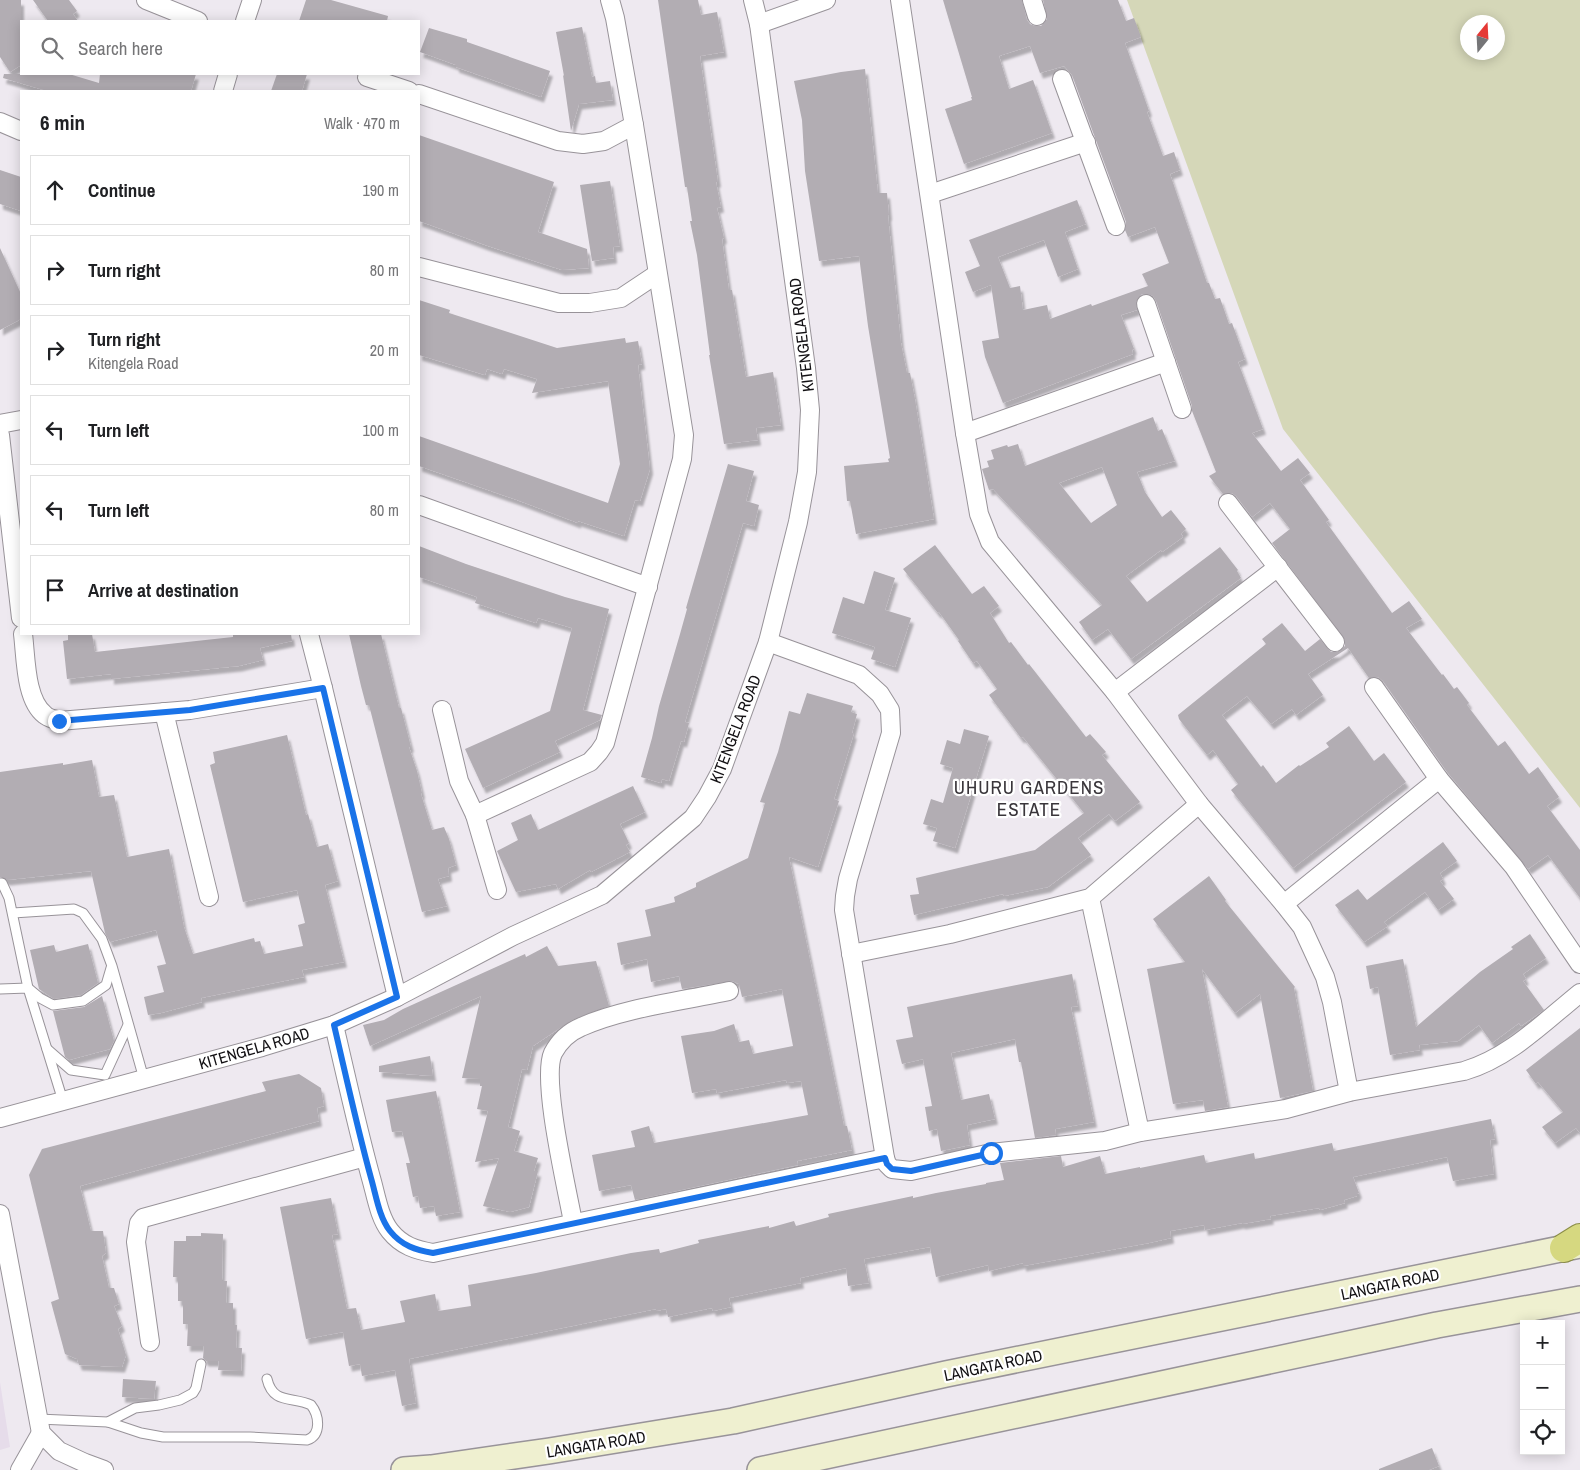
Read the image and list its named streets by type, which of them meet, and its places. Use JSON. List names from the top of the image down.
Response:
{
  "streets": {
    "main road": ["LANGATA ROAD"],
    "street": ["KITENGELA ROAD"]
  },
  "districts": ["UHURU GARDENS ESTATE"],
  "north": "top",
  "page": {
    "search": "Search here",
    "heading": ["6 min", "Walk · 470 m"],
    "list": [
      ["Continue", "190 m"],
      ["Turn right", "80 m"],
      ["Turn right", "Kitengela Road", "20 m"],
      ["Turn left", "100 m"],
      ["Turn left", "80 m"],
      "Arrive at destination"
    ],
    "map_buttons": ["+", "−"]
  }
}
